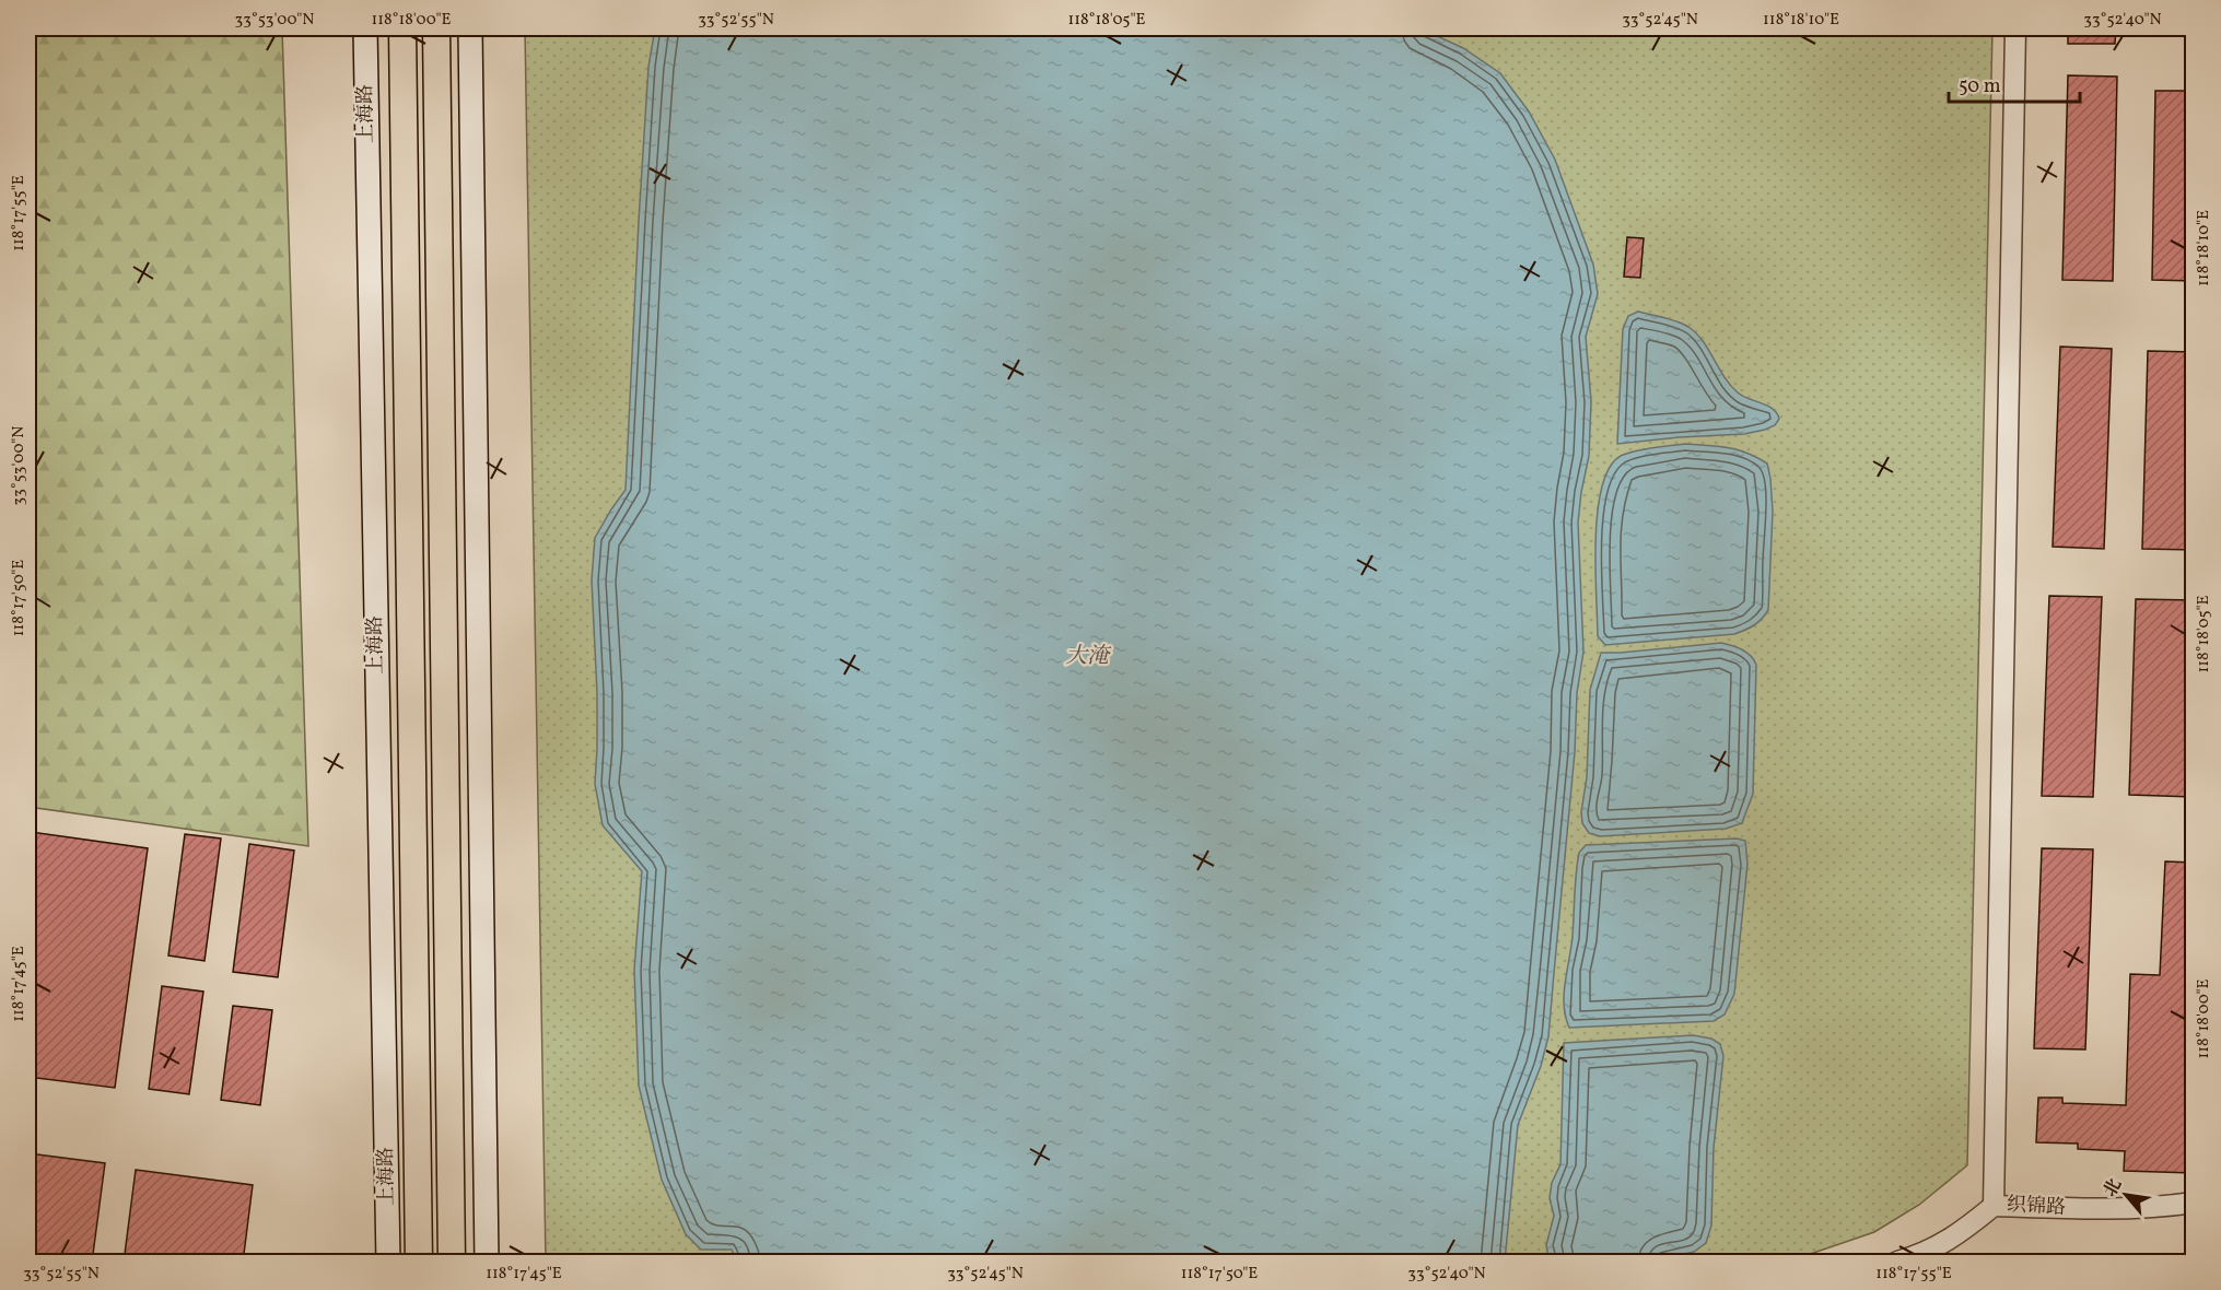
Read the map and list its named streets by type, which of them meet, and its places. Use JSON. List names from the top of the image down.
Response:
{
  "streets": {
    "highway": ["上海路"],
    "street": ["织锦路"]
  },
  "water": ["大淹"],
  "scale_bar": "50 m",
  "north": "top left",
  "coordinates": [
    "33°53'00\"N",
    "118°18'00\"E",
    "33°52'55\"N",
    "118°18'05\"E",
    "33°52'45\"N",
    "118°18'10\"E",
    "33°52'40\"N",
    "118°17'55\"E",
    "118°17'50\"E",
    "118°17'45\"E"
  ]
}
